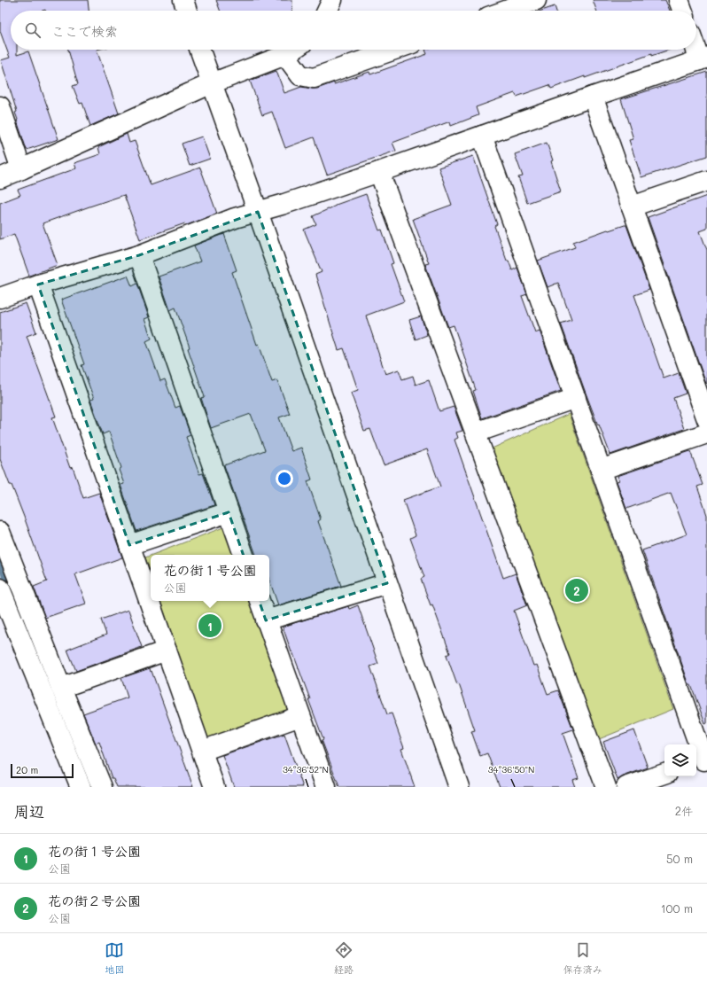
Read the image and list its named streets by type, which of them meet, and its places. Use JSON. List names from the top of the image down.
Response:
{
  "scale_bar": "20 m",
  "page": {
    "search": "ここで検索",
    "popup": ["花の街１号公園", "公園"],
    "pins": ["2", "1"],
    "scale": "20 m",
    "heading": ["周辺", "2件"],
    "list": [
      {
        "mark": "1",
        "name": "花の街１号公園",
        "note": "公園",
        "value": "50 m"
      },
      {
        "mark": "2",
        "name": "花の街２号公園",
        "note": "公園",
        "value": "100 m"
      }
    ],
    "nav": ["地図", "経路", "保存済み"]
  },
  "coordinates": ["34°36'52\"N", "34°36'50\"N"]
}
